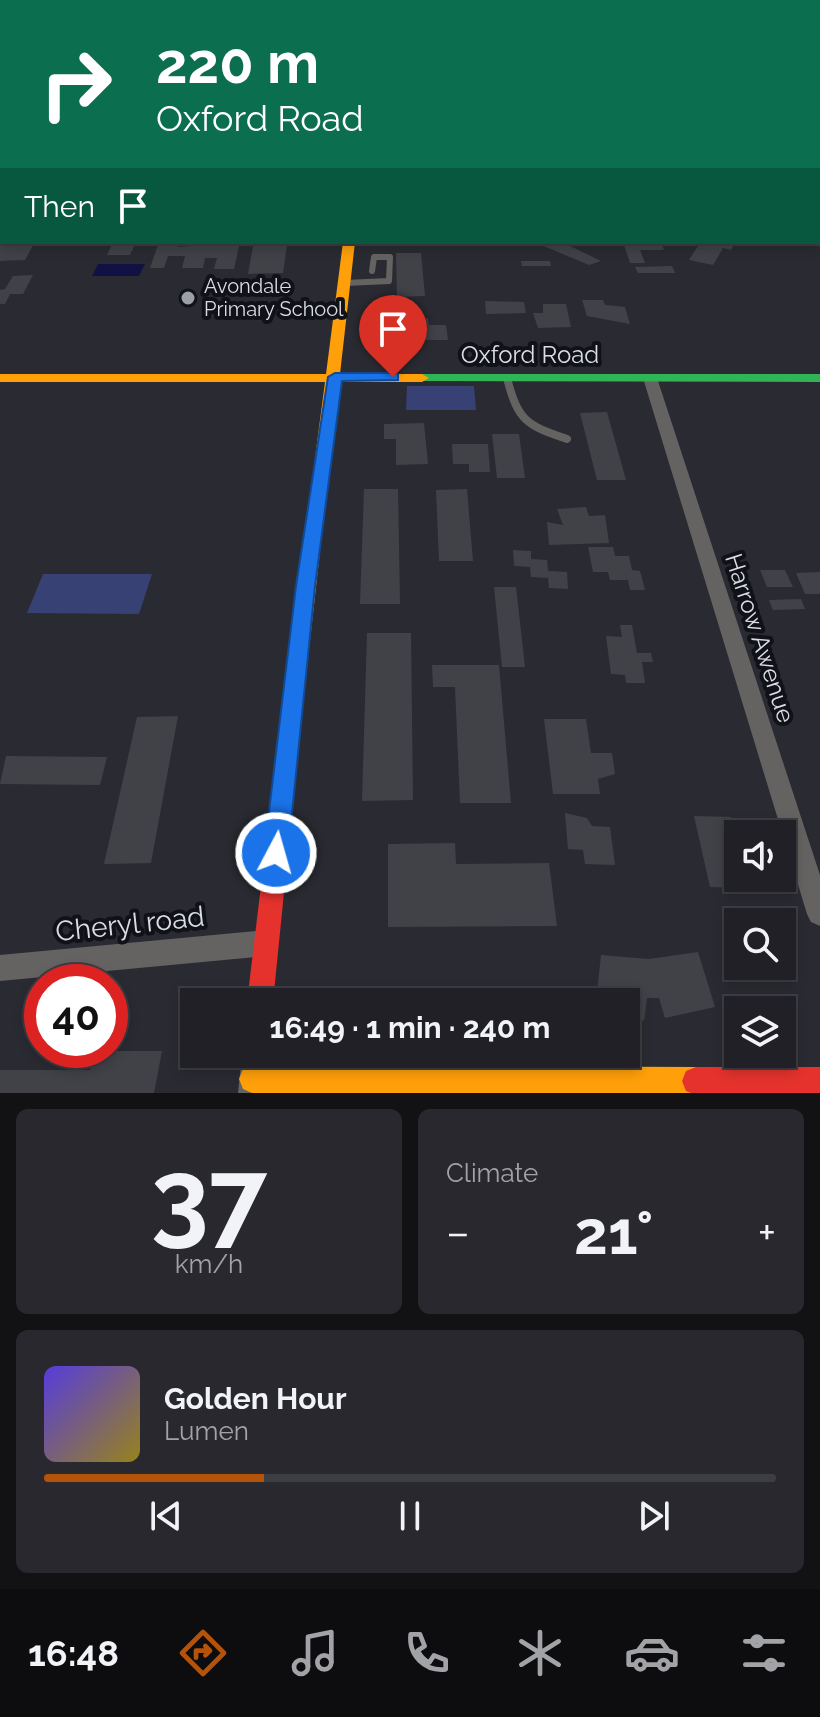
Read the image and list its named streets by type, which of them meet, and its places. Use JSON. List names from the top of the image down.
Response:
{
  "streets": {
    "street": ["Oxford Road", "Harrow Awenue", "Cheryl road"]
  },
  "crossings": [
    ["Oxford Road", "Harrow Awenue"]
  ],
  "places": ["Avondale Primary School"],
  "page": {
    "turn": ["220 m", "Oxford Road"],
    "then": "Then",
    "limit": "40",
    "trip": "16:49 · 1 min · 240 m",
    "tile": [
      ["37", "km/h"],
      "Climate"
    ],
    "heat": ["−", "21°", "+"],
    "song": ["Golden Hour", "Lumen"],
    "tabs": "16:48"
  }
}
